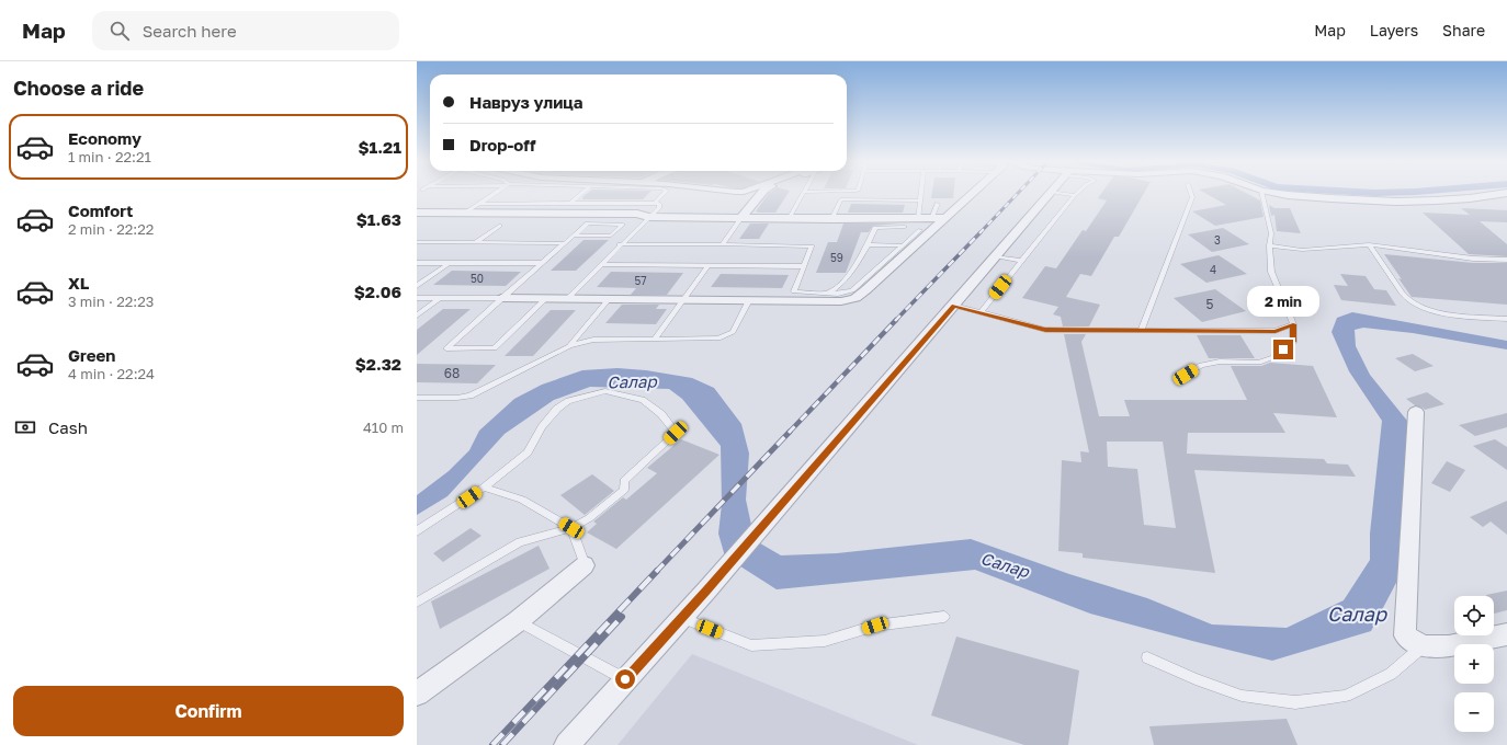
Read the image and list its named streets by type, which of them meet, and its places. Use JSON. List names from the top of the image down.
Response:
{
  "water": ["Салар"],
  "house_numbers": [
    "3",
    "59",
    "4",
    "50",
    "57",
    "5",
    "68"
  ],
  "page": {
    "header": "Map",
    "search": "Search here",
    "nav": ["Map", "Layers", "Share"],
    "heading": "Choose a ride",
    "banner": ["Навруз улица", "Drop-off"],
    "list": [
      {
        "name": "Economy",
        "note": "1 min · 22:21",
        "value": "$1.21"
      },
      {
        "name": "Comfort",
        "note": "2 min · 22:22",
        "value": "$1.63"
      },
      {
        "name": "XL",
        "note": "3 min · 22:23",
        "value": "$2.06"
      },
      {
        "name": "Green",
        "note": "4 min · 22:24",
        "value": "$2.32"
      }
    ],
    "bubble": "2 min",
    "pay": ["Cash", "410 m"],
    "map_buttons": ["+", "−"],
    "buttons": "Confirm"
  }
}
